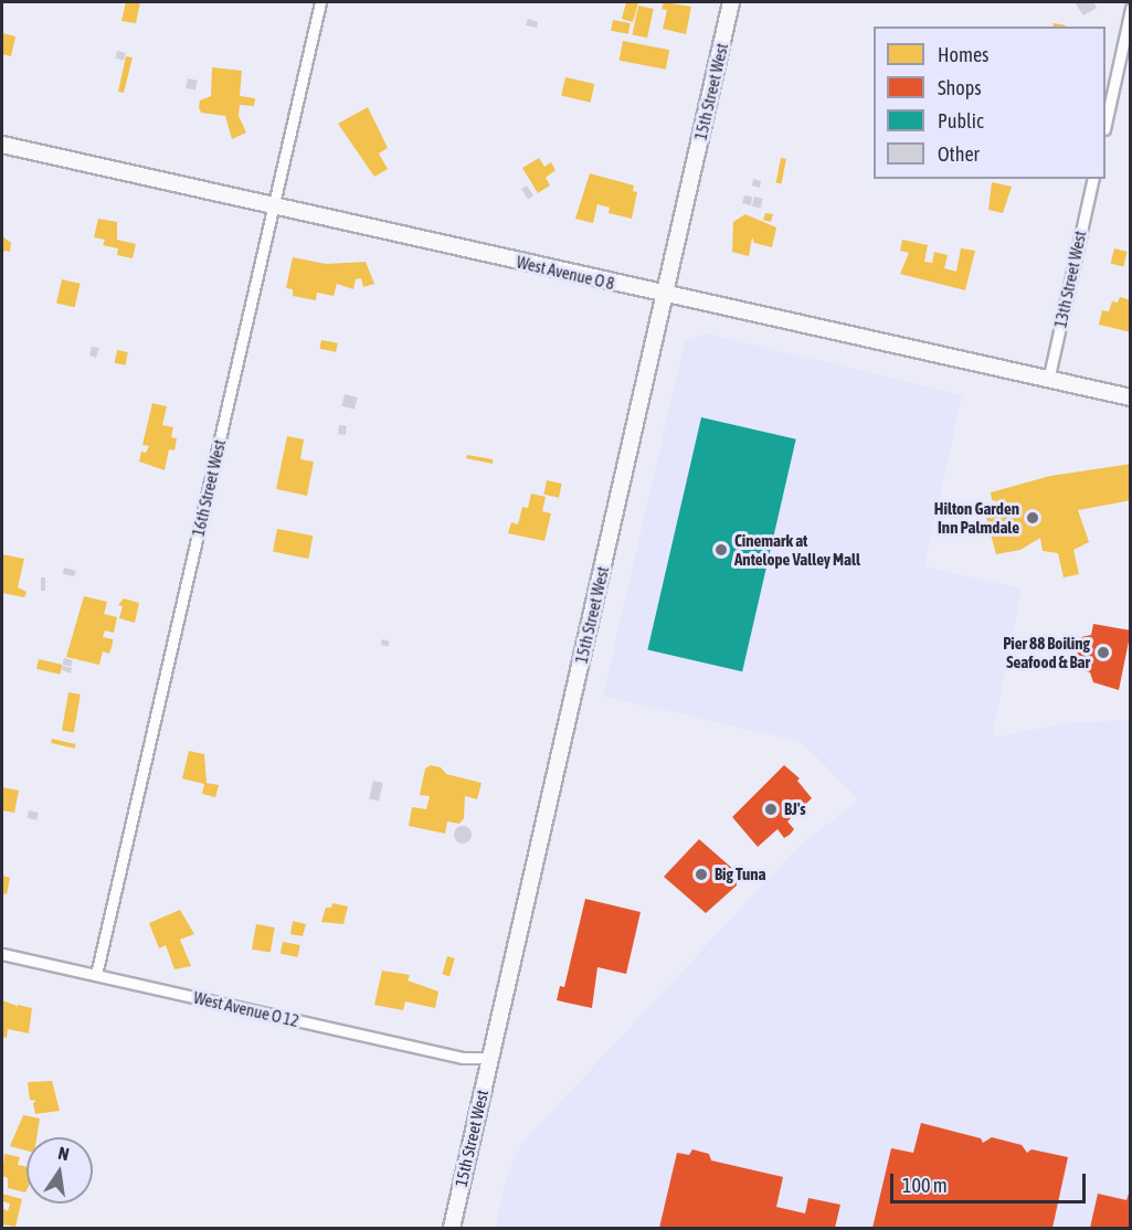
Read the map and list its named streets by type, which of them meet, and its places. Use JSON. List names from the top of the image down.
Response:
{
  "streets": {
    "street": [
      "15th Street West",
      "West Avenue O 8",
      "13th Street West",
      "16th Street West",
      "West Avenue O 12"
    ]
  },
  "crossings": [
    ["15th Street West", "West Avenue O 8"],
    ["15th Street West", "West Avenue O 12"],
    ["West Avenue O 8", "13th Street West"],
    ["West Avenue O 8", "16th Street West"],
    ["16th Street West", "West Avenue O 12"]
  ],
  "places": [
    "Hilton Garden Inn Palmdale",
    "Cinemark at Antelope Valley Mall",
    "Pier 88 Boiling Seafood & Bar",
    "BJ's",
    "Big Tuna"
  ],
  "legend": [
    "Homes",
    "Shops",
    "Public",
    "Other"
  ],
  "scale_bar": "100 m",
  "north": "top"
}
